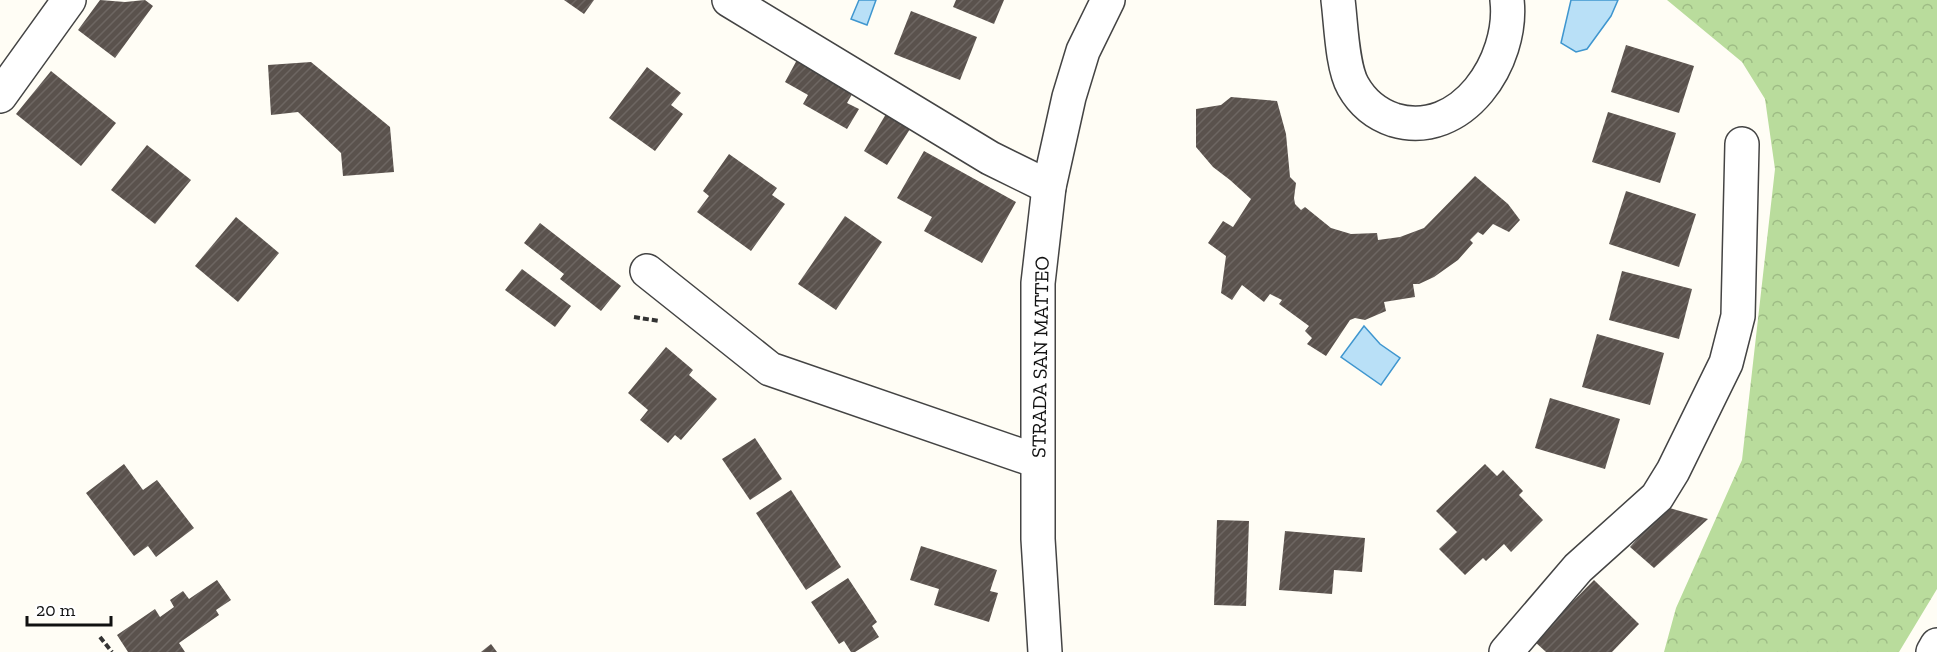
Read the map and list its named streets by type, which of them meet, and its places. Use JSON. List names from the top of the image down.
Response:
{
  "streets": {
    "street": ["STRADA SAN MATTEO"]
  },
  "scale_bar": "20 m"
}
